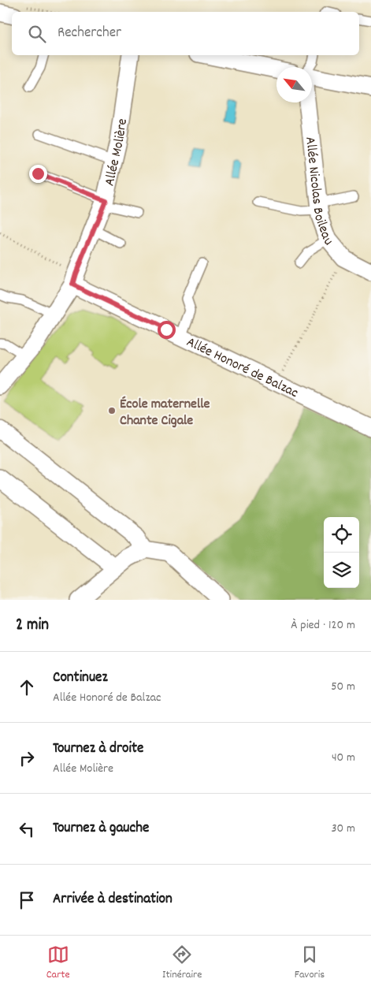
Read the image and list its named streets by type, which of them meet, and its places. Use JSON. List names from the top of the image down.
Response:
{
  "streets": {
    "street": ["Allée Molière", "Allée Nicolas Boileau", "Allée Honoré de Balzac"]
  },
  "crossings": [
    ["Allée Molière", "Allée Honoré de Balzac"]
  ],
  "places": ["École maternelle Chante Cigale"],
  "north": "top left",
  "page": {
    "search": "Rechercher",
    "heading": ["2 min", "À pied · 120 m"],
    "list": [
      ["Continuez", "Allée Honoré de Balzac", "50 m"],
      ["Tournez à droite", "Allée Molière", "40 m"],
      ["Tournez à gauche", "30 m"],
      "Arrivée à destination"
    ],
    "nav": ["Carte", "Itinéraire", "Favoris"]
  }
}
